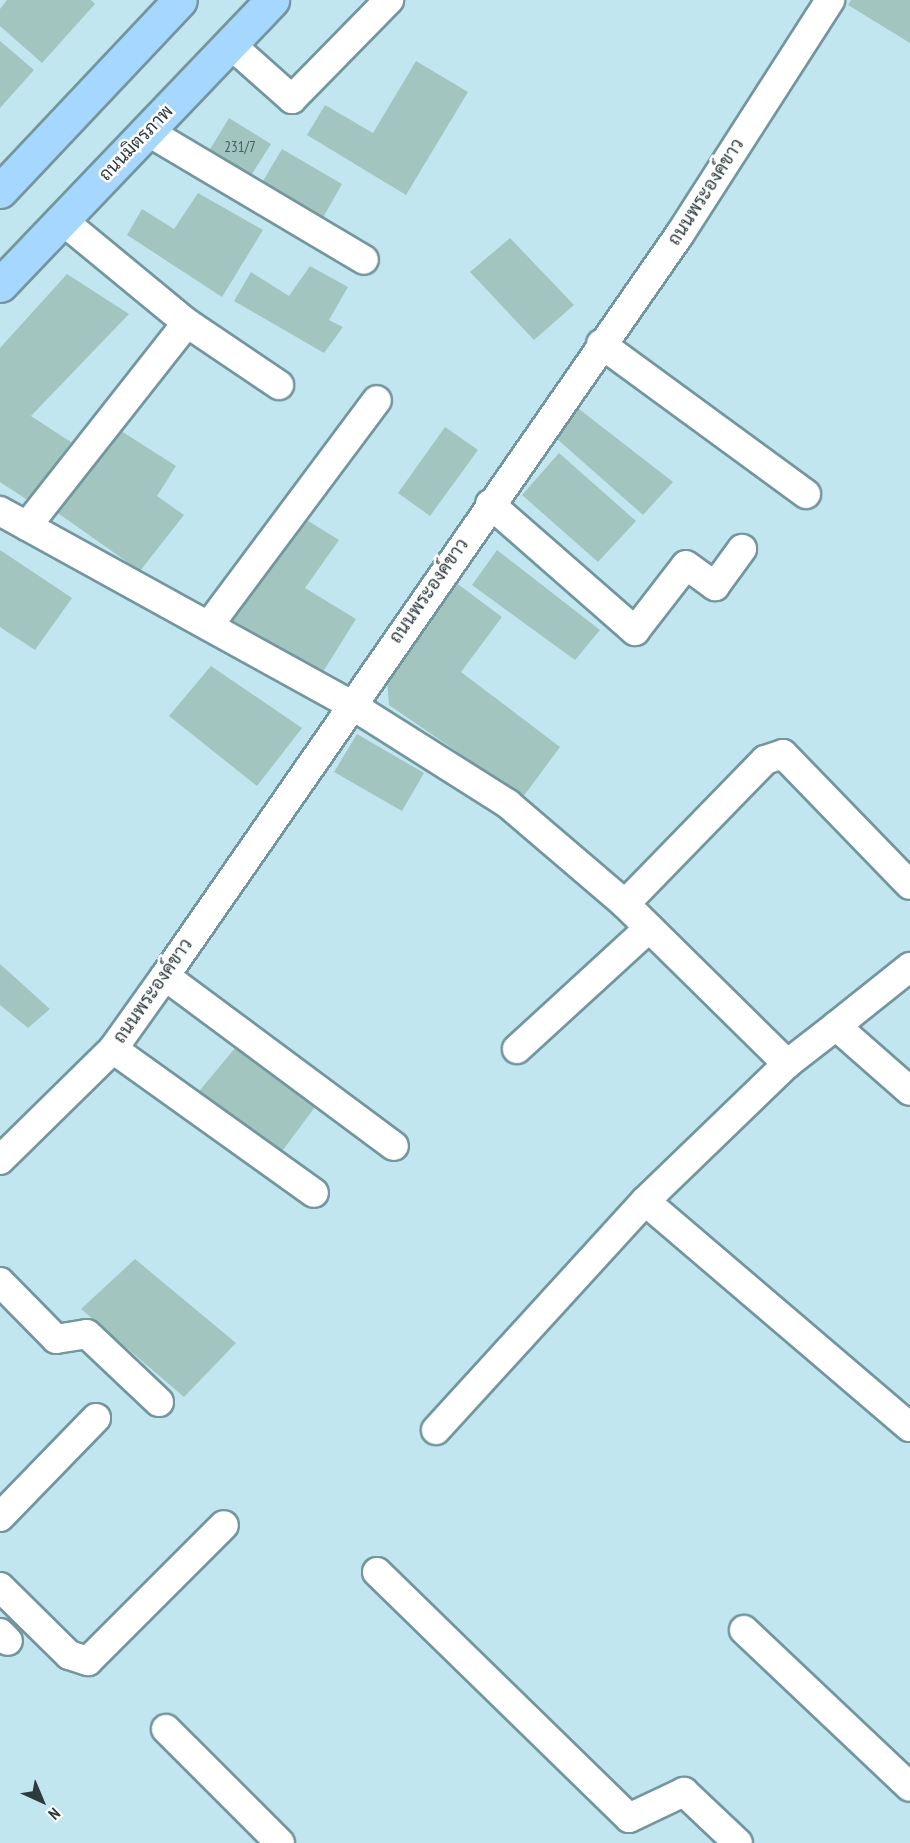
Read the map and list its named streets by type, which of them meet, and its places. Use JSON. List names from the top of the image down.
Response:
{
  "streets": {
    "main road": ["ถนนมิตรภาพ"],
    "street": ["ถนนพระองค์ขาว"]
  },
  "house_numbers": ["231/7"],
  "north": "bottom right"
}
